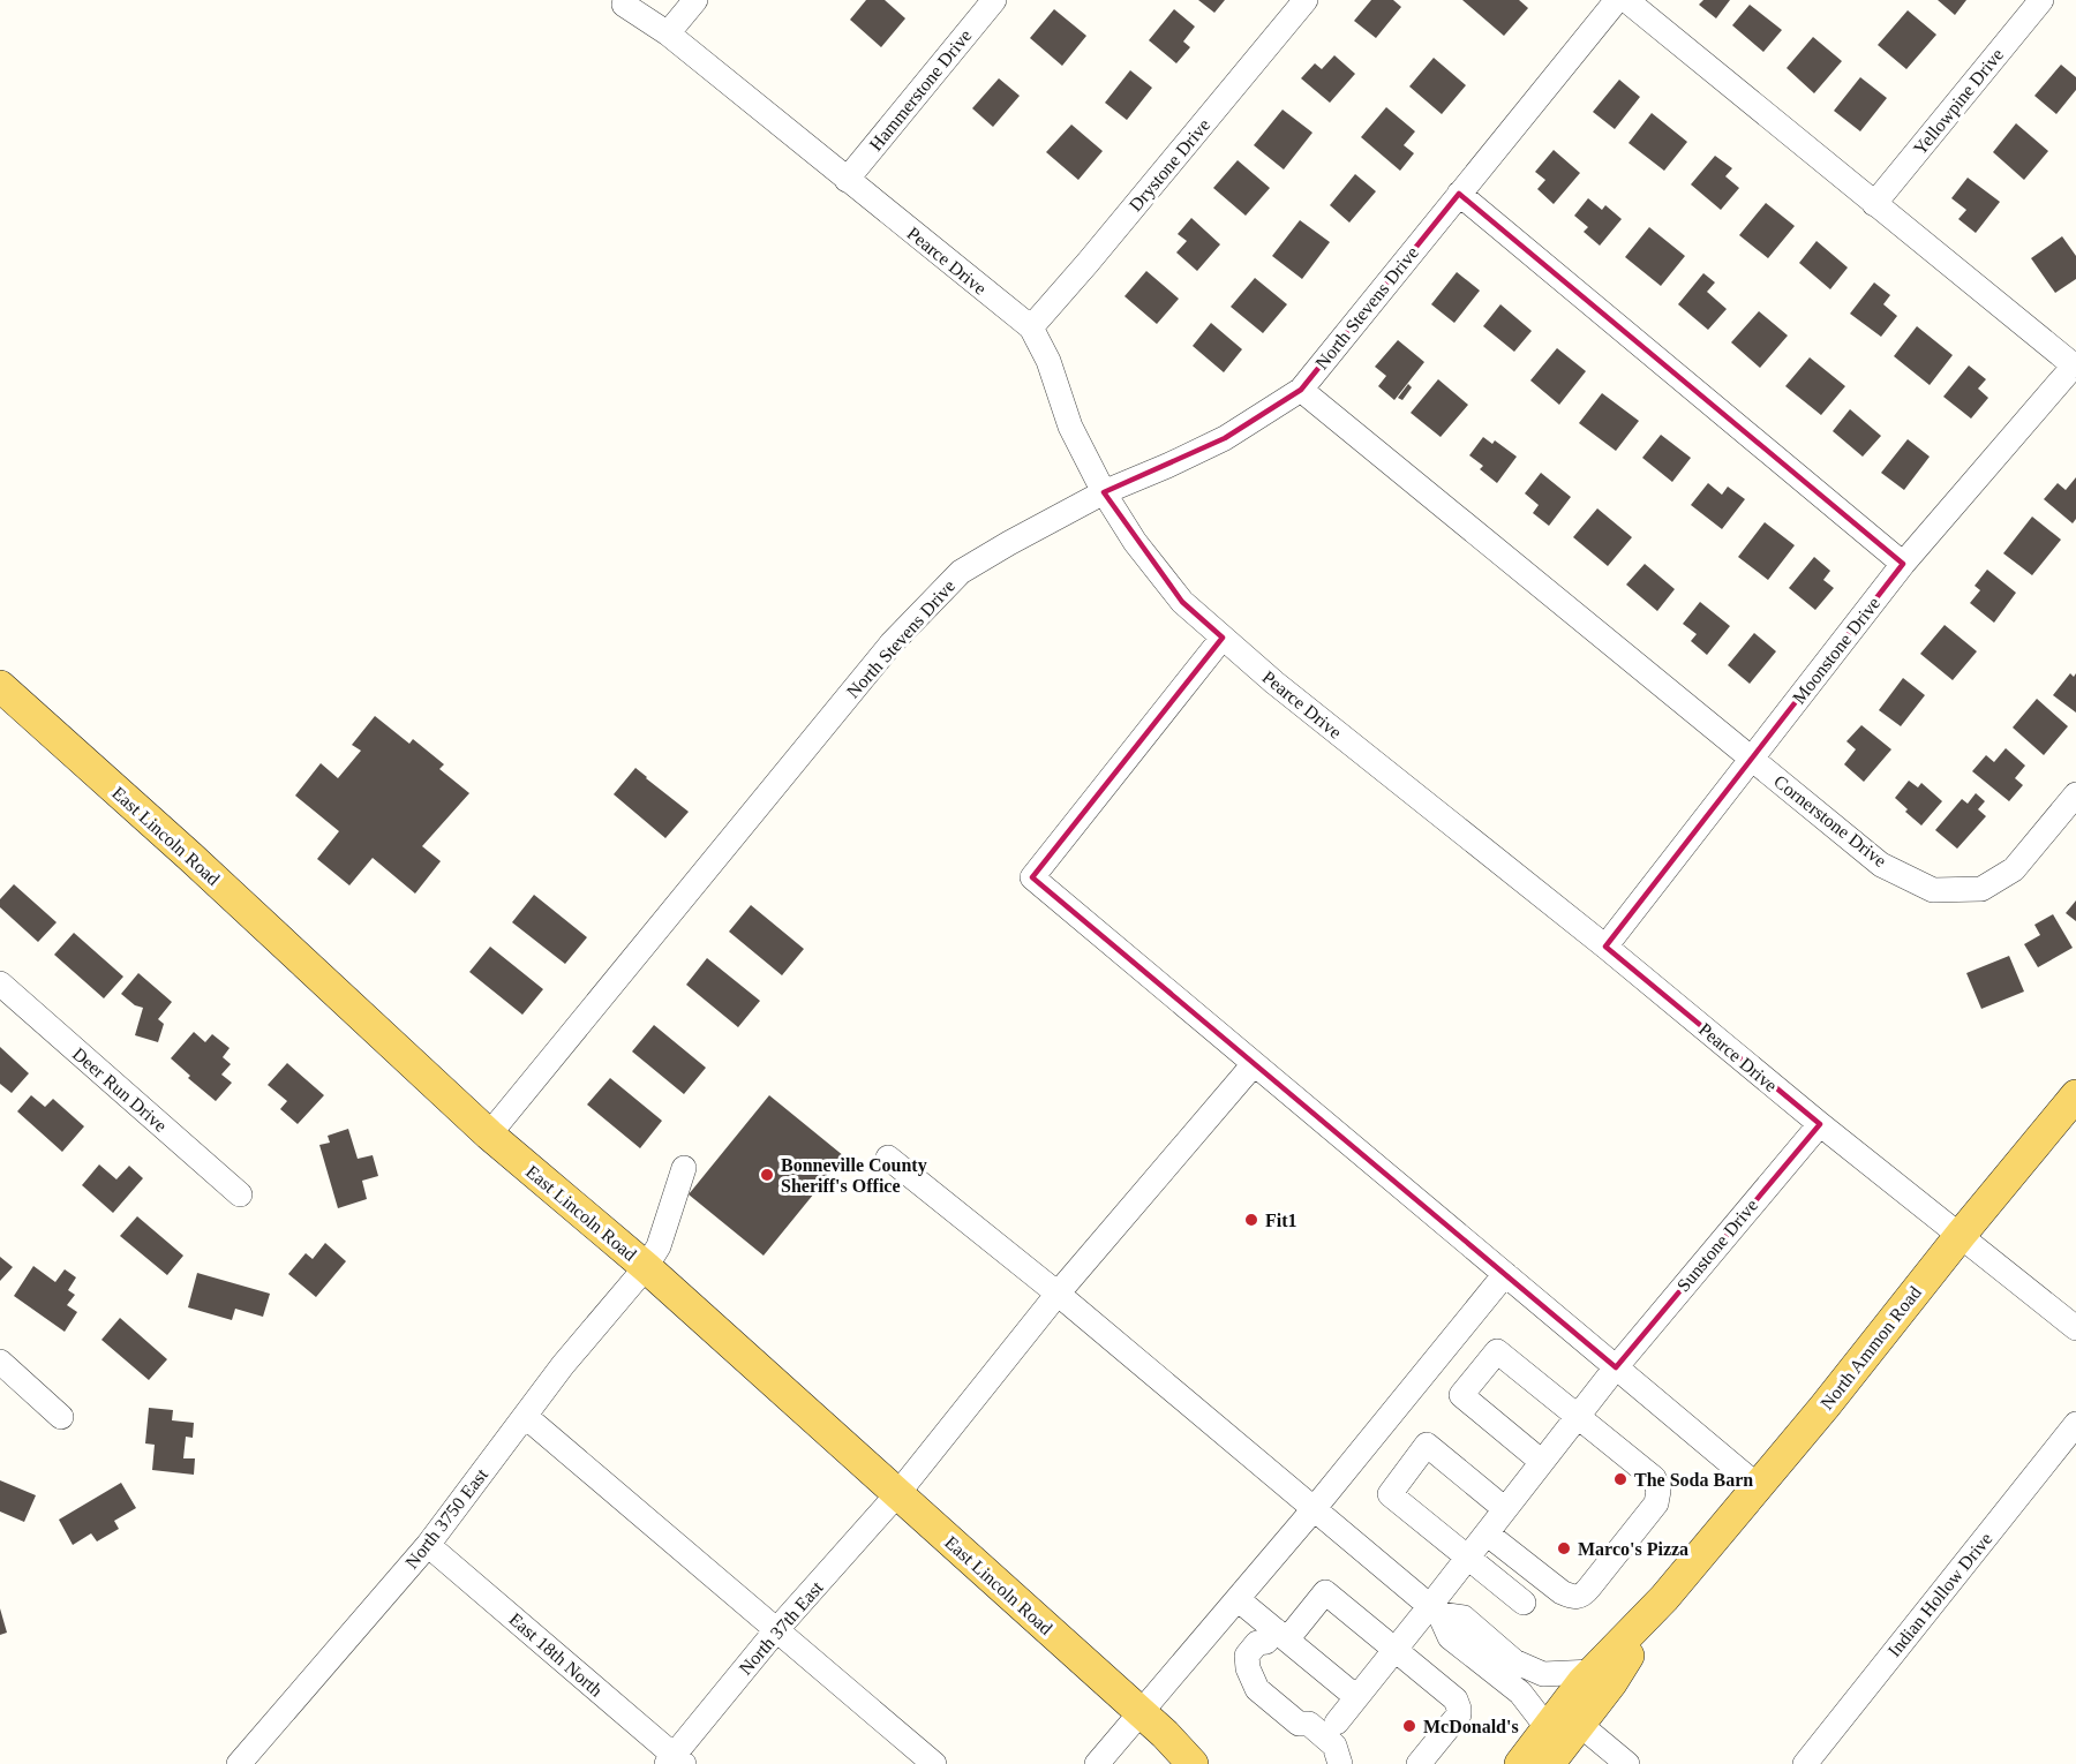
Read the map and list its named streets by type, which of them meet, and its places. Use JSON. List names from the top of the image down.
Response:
{
  "streets": {
    "main road": ["East Lincoln Road", "North Ammon Road"],
    "street": [
      "Hammerstone Drive",
      "Yellowpine Drive",
      "Drystone Drive",
      "Pearce Drive",
      "North Stevens Drive",
      "Moonstone Drive",
      "Cornerstone Drive",
      "Deer Run Drive",
      "Sunstone Drive",
      "North 3750 East",
      "Indian Hollow Drive",
      "North 37th East",
      "East 18th North"
    ]
  },
  "crossings": [
    ["Hammerstone Drive", "Pearce Drive"],
    ["Drystone Drive", "Pearce Drive"],
    ["Pearce Drive", "North Stevens Drive"],
    ["Pearce Drive", "Moonstone Drive"],
    ["Pearce Drive", "Sunstone Drive"],
    ["Pearce Drive", "North Ammon Road"],
    ["North Stevens Drive", "Cornerstone Drive"],
    ["North Stevens Drive", "East Lincoln Road"],
    ["Moonstone Drive", "Cornerstone Drive"],
    ["East Lincoln Road", "North 3750 East"],
    ["East Lincoln Road", "North 37th East"],
    ["North 3750 East", "East 18th North"],
    ["North 37th East", "East 18th North"]
  ],
  "places": [
    "Bonneville County Sheriff's Office",
    "Fit1",
    "The Soda Barn",
    "Marco's Pizza",
    "McDonald's"
  ]
}
